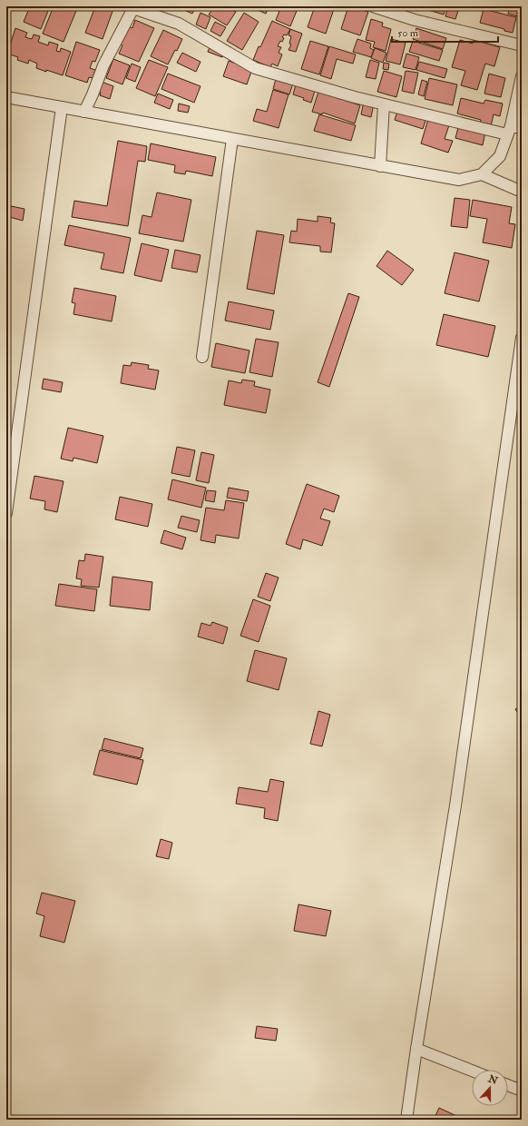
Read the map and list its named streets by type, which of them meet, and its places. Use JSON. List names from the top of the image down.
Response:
{
  "scale_bar": "50 m",
  "north": "top"
}
